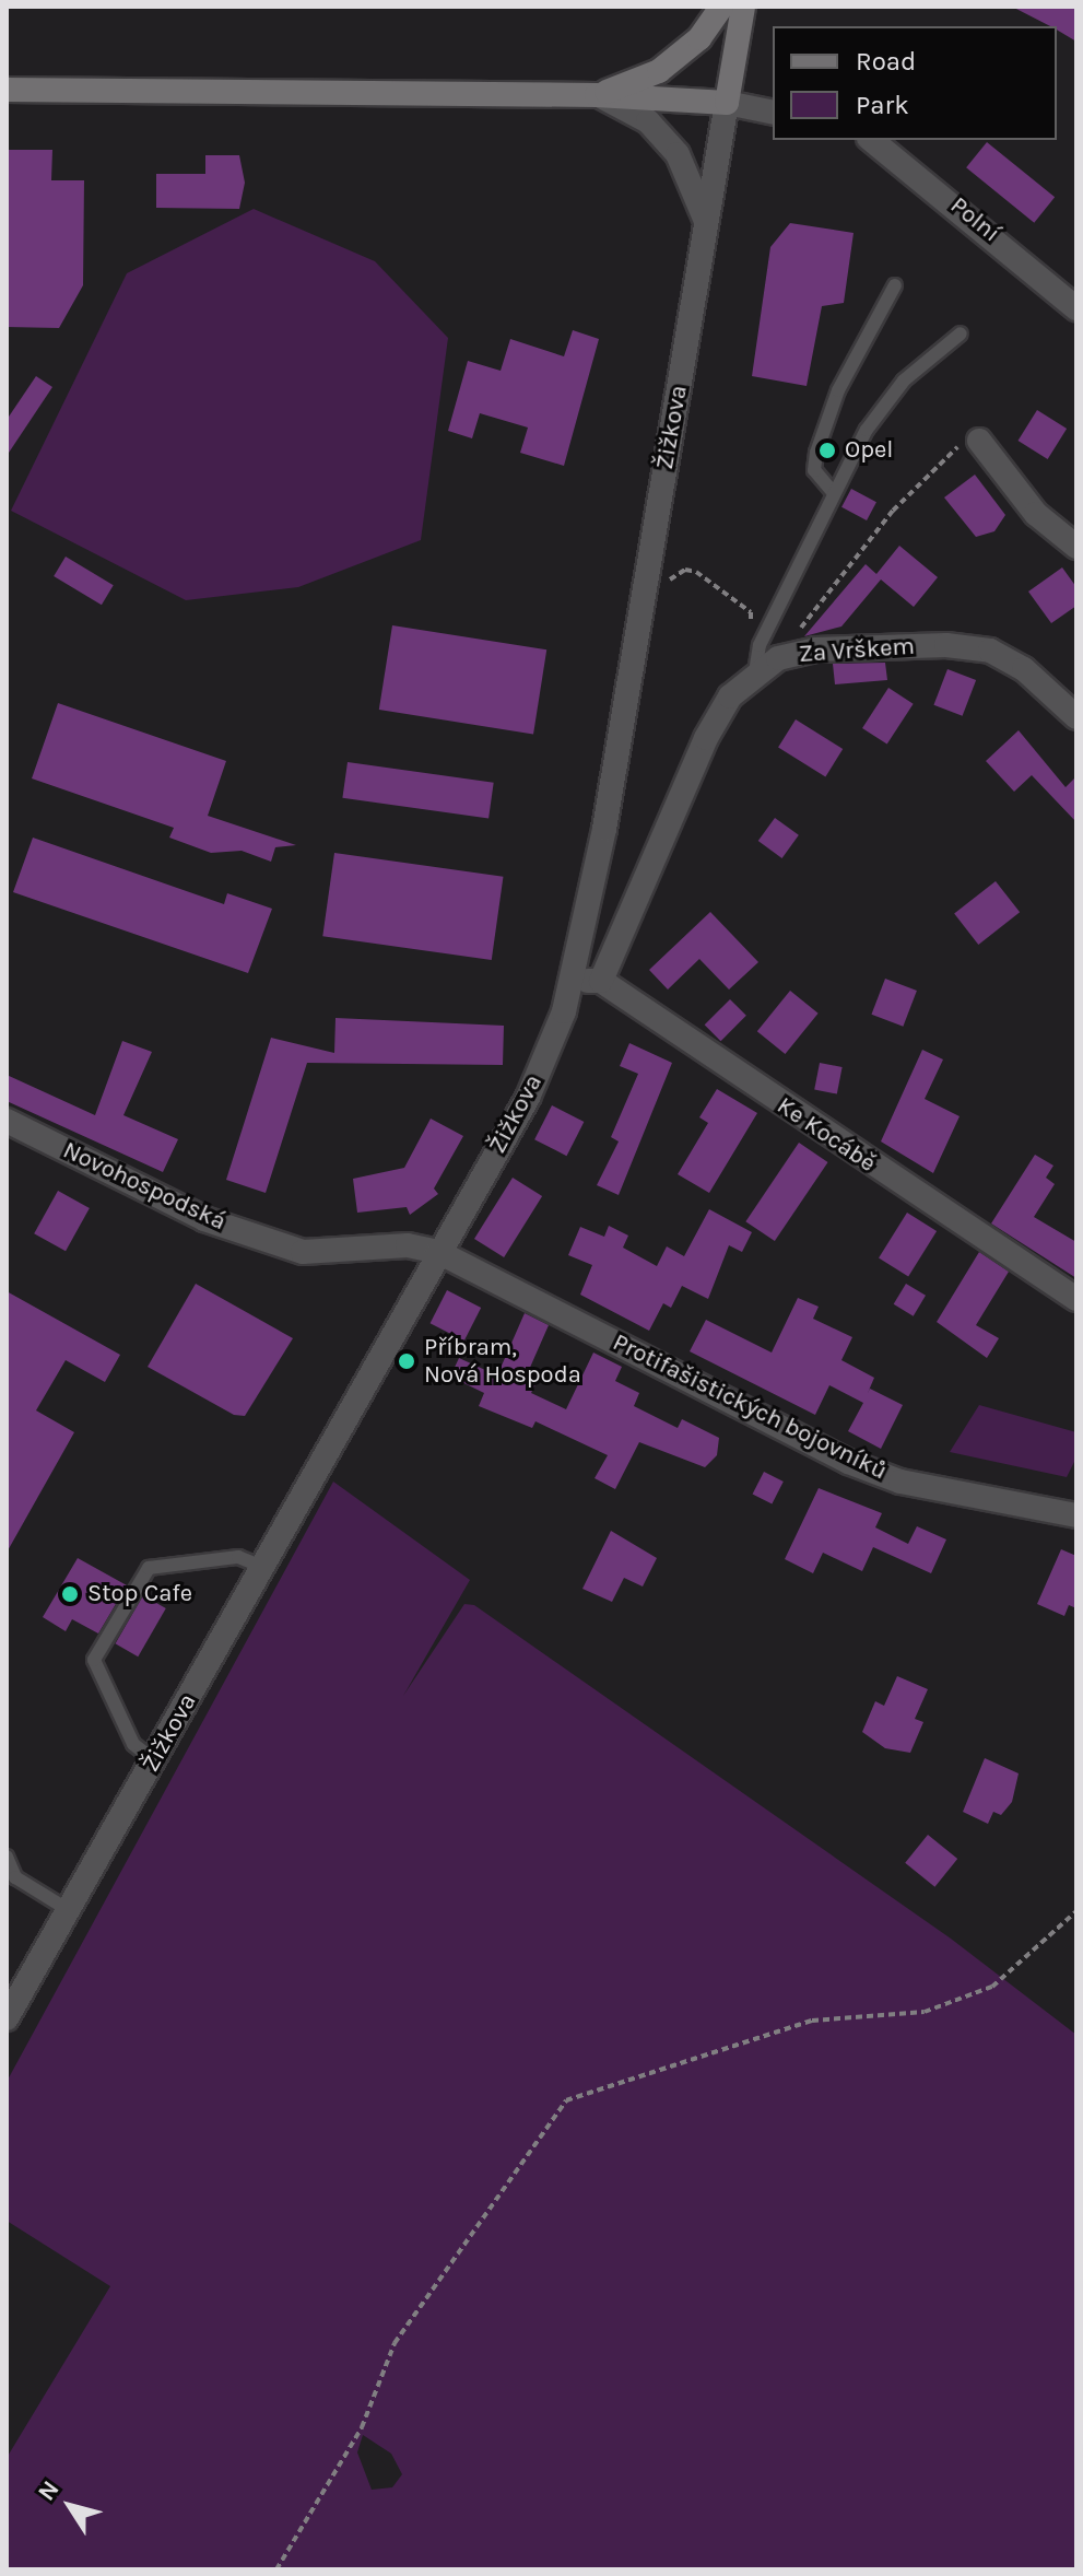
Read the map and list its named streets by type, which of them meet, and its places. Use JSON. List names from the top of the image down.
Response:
{
  "streets": {
    "street": [
      "Polní",
      "Žižkova",
      "Za Vrškem",
      "Ke Kocábě",
      "Novohospodská",
      "Protifašistických bojovníků"
    ]
  },
  "crossings": [
    ["Žižkova", "Novohospodská"],
    ["Žižkova", "Protifašistických bojovníků"],
    ["Za Vrškem", "Ke Kocábě"],
    ["Novohospodská", "Protifašistických bojovníků"]
  ],
  "places": ["Opel", "Příbram, Nová Hospoda", "Stop Cafe"],
  "legend": ["Road", "Park"],
  "north": "top left"
}
